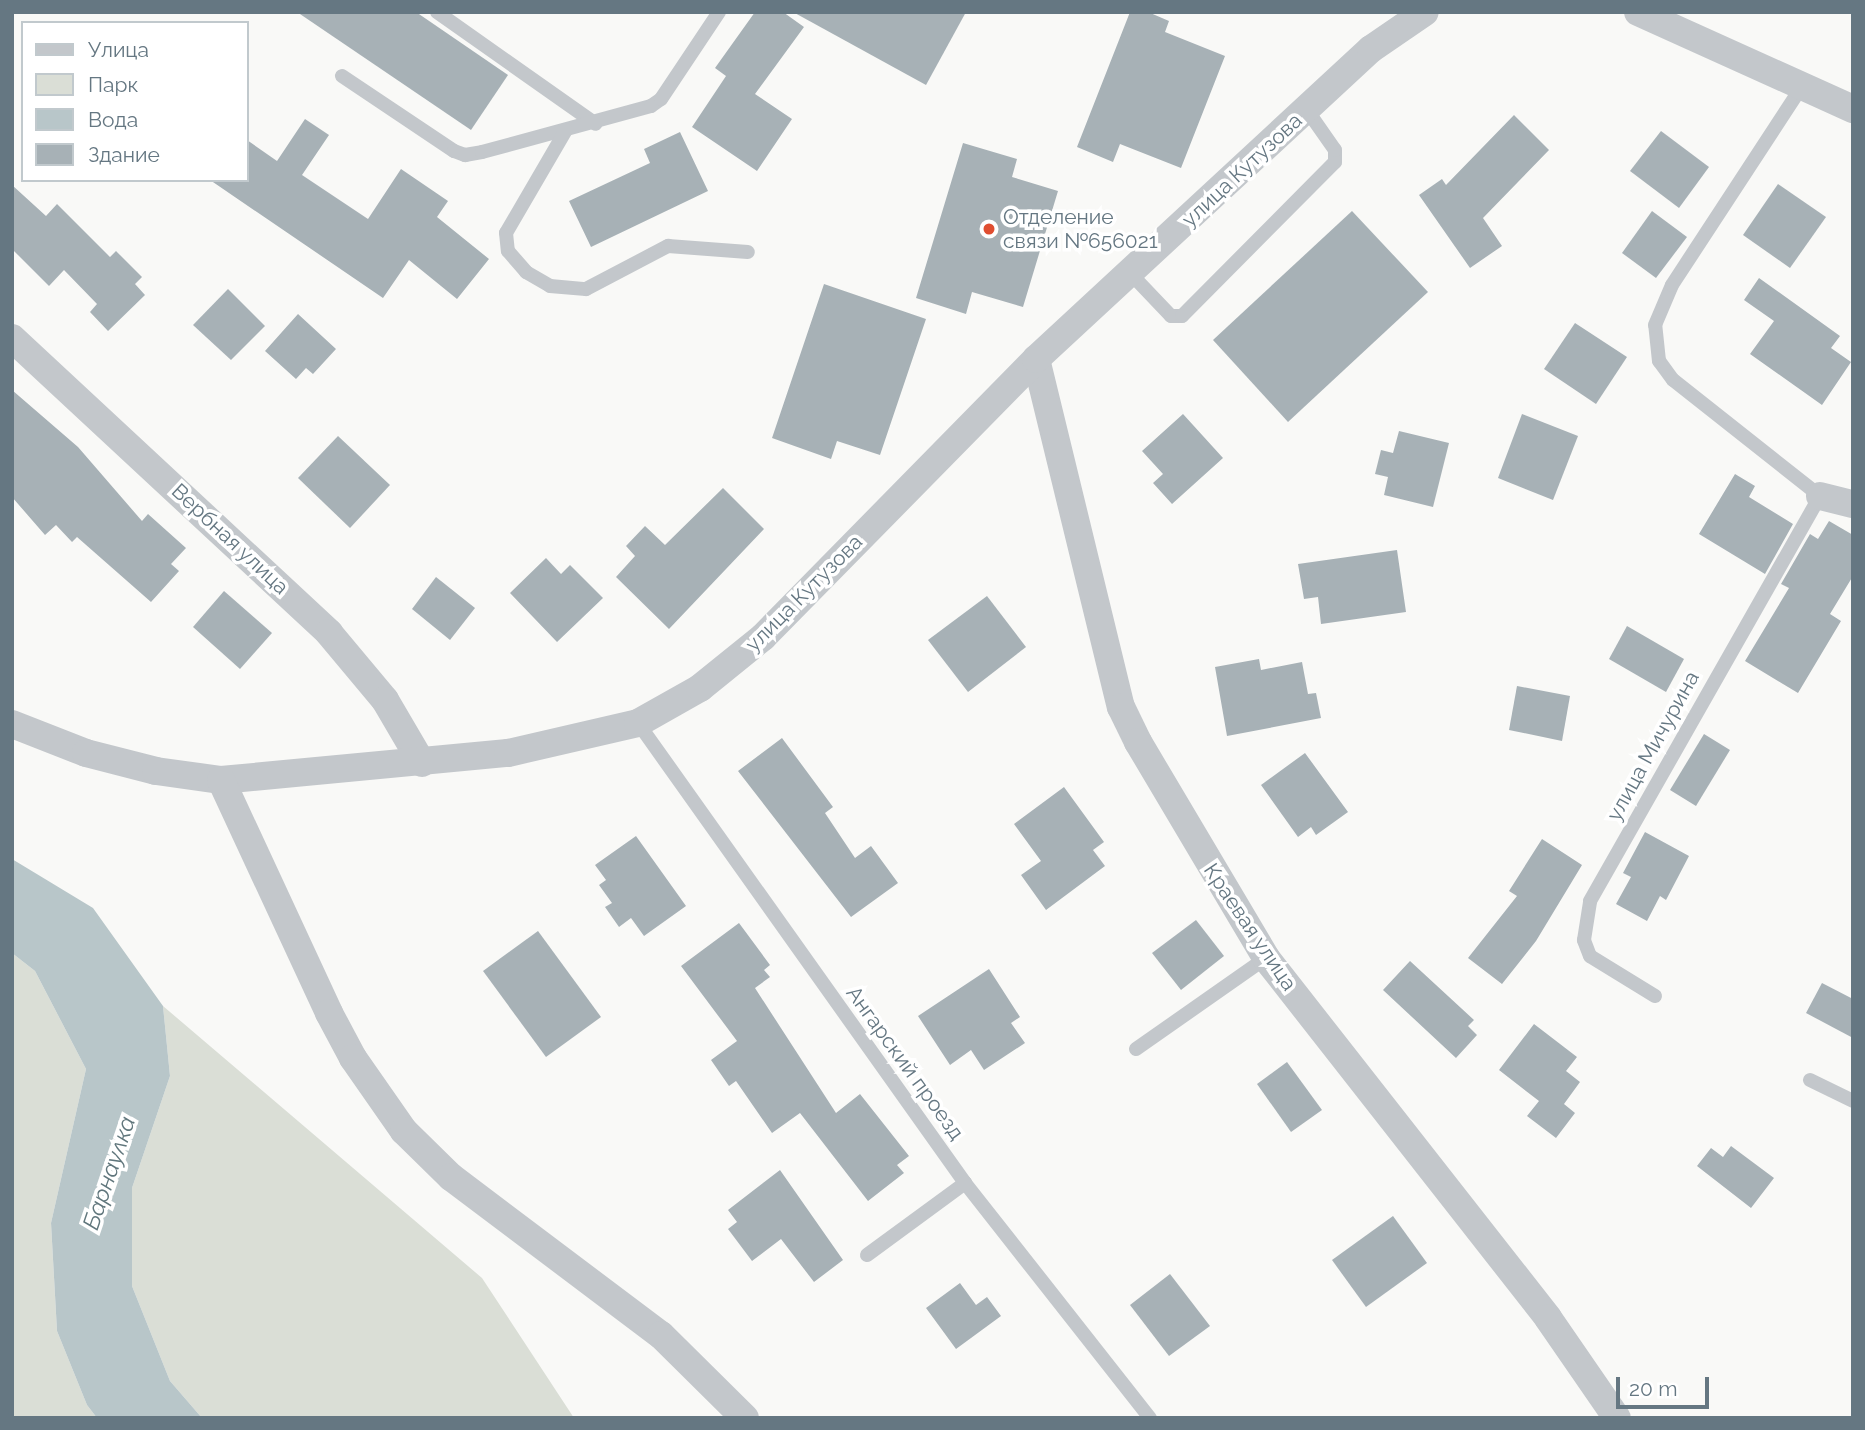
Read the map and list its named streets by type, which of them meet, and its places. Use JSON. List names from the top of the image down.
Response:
{
  "streets": {
    "street": ["улица Кутузова", "Вербная улица", "Краевая улица"],
    "lane": ["улица Мичурина", "Ангарский проезд"]
  },
  "crossings": [
    ["улица Кутузова", "Вербная улица"],
    ["улица Кутузова", "Краевая улица"],
    ["улица Кутузова", "Ангарский проезд"]
  ],
  "water": ["Барнаулка"],
  "places": ["Отделение связи №656021"],
  "legend": [
    "Улица",
    "Парк",
    "Вода",
    "Здание"
  ],
  "scale_bar": "20 m"
}
